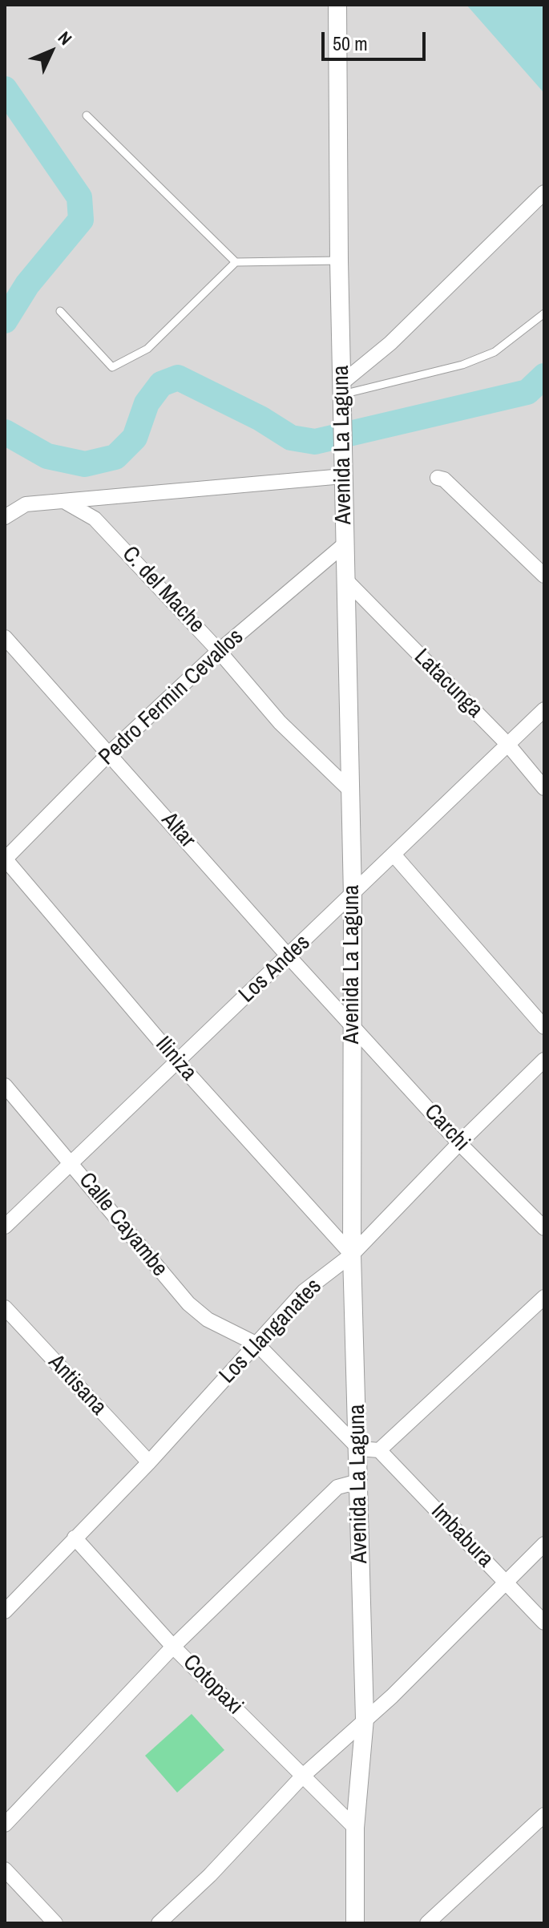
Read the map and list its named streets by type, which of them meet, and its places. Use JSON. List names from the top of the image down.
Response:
{
  "streets": {
    "street": [
      "Avenida La Laguna",
      "C. del Mache",
      "Latacunga",
      "Pedro Fermin Cevallos",
      "Altar",
      "Los Andes",
      "Iliniza",
      "Carchi",
      "Calle Cayambe",
      "Los Llanganates",
      "Antisana",
      "Imbabura",
      "Cotopaxi"
    ]
  },
  "crossings": [
    ["Avenida La Laguna", "C. del Mache"],
    ["Avenida La Laguna", "Latacunga"],
    ["Avenida La Laguna", "Pedro Fermin Cevallos"],
    ["Avenida La Laguna", "Altar"],
    ["Avenida La Laguna", "Los Andes"],
    ["Avenida La Laguna", "Iliniza"],
    ["Avenida La Laguna", "Carchi"],
    ["Avenida La Laguna", "Calle Cayambe"],
    ["Avenida La Laguna", "Los Llanganates"],
    ["Avenida La Laguna", "Cotopaxi"],
    ["C. del Mache", "Pedro Fermin Cevallos"],
    ["Latacunga", "Los Andes"],
    ["Pedro Fermin Cevallos", "Altar"],
    ["Pedro Fermin Cevallos", "Iliniza"],
    ["Altar", "Los Andes"],
    ["Altar", "Carchi"],
    ["Los Andes", "Iliniza"],
    ["Los Andes", "Calle Cayambe"],
    ["Iliniza", "Los Llanganates"],
    ["Carchi", "Los Llanganates"],
    ["Calle Cayambe", "Los Llanganates"],
    ["Los Llanganates", "Antisana"],
    ["Los Llanganates", "Cotopaxi"]
  ],
  "scale_bar": "50 m",
  "north": "top right"
}
